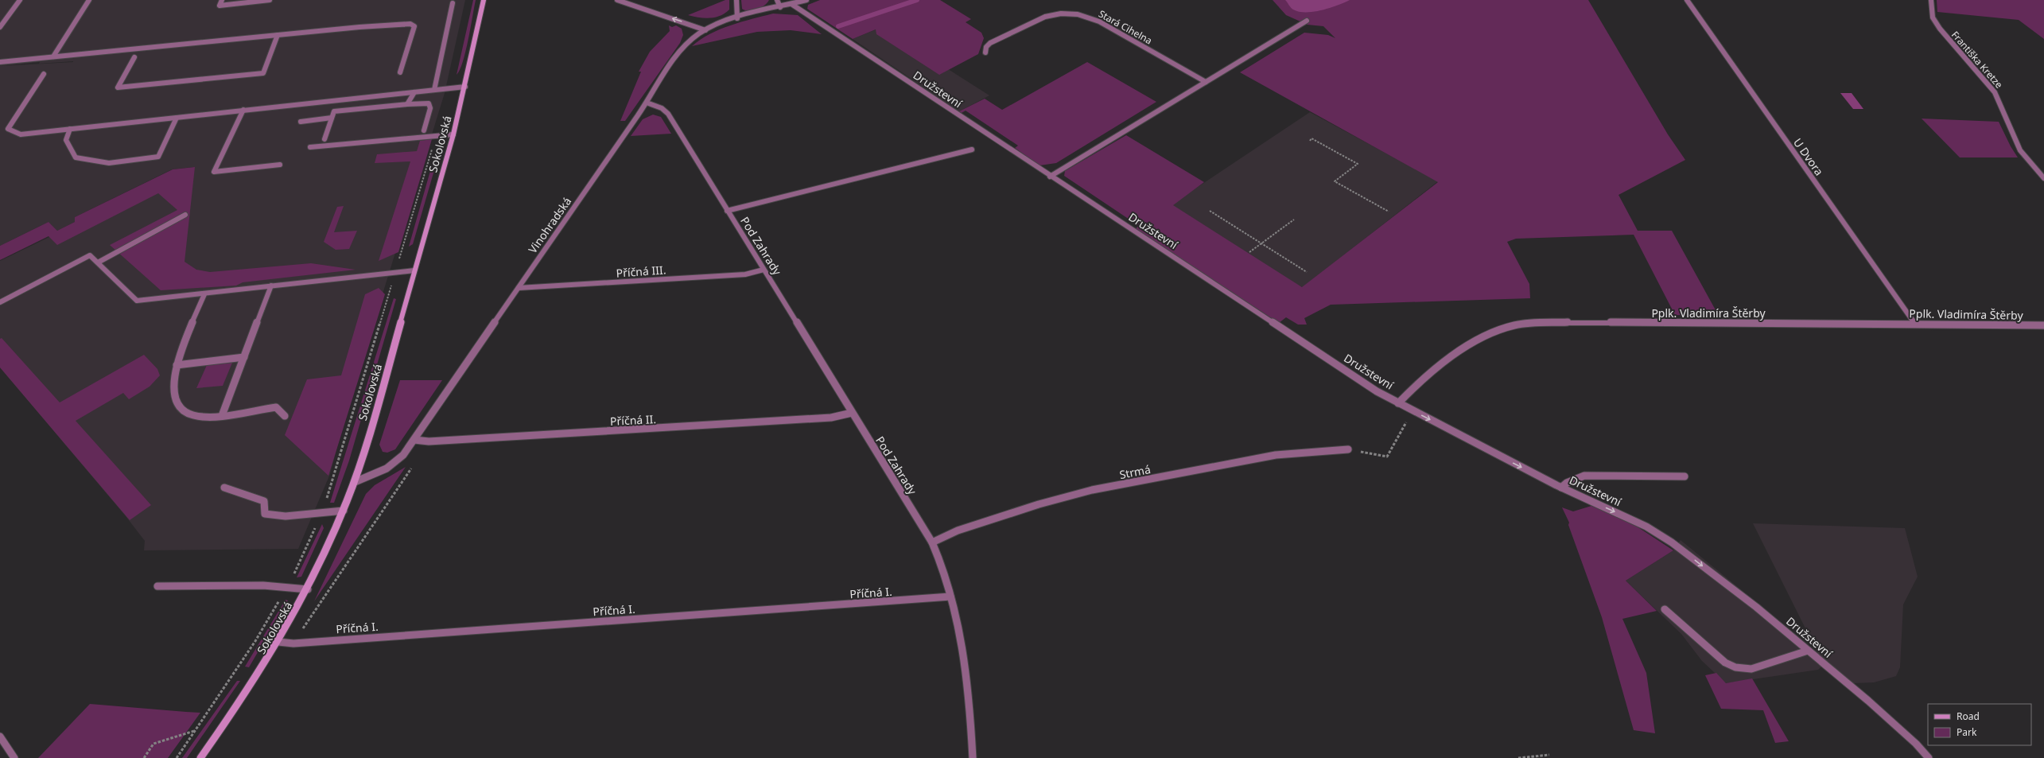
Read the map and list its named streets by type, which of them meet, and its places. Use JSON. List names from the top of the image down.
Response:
{
  "streets": {
    "main road": ["Sokolovská"],
    "street": [
      "Stará Cihelna",
      "Františka Kretze",
      "Družstevní",
      "U Dvora",
      "Vinohradská",
      "Pod Zahrady",
      "Příčná III.",
      "Pplk. Vladimíra Štěrby",
      "Příčná II.",
      "Strmá",
      "Příčná I."
    ]
  },
  "crossings": [
    ["Družstevní", "Vinohradská"],
    ["Družstevní", "Pplk. Vladimíra Štěrby"],
    ["Sokolovská", "Vinohradská"],
    ["Sokolovská", "Příčná I."],
    ["U Dvora", "Pplk. Vladimíra Štěrby"],
    ["Vinohradská", "Pod Zahrady"],
    ["Vinohradská", "Příčná III."],
    ["Vinohradská", "Příčná II."],
    ["Pod Zahrady", "Příčná III."],
    ["Pod Zahrady", "Příčná II."],
    ["Pod Zahrady", "Strmá"],
    ["Pod Zahrady", "Příčná I."]
  ],
  "legend": ["Road", "Park"]
}
